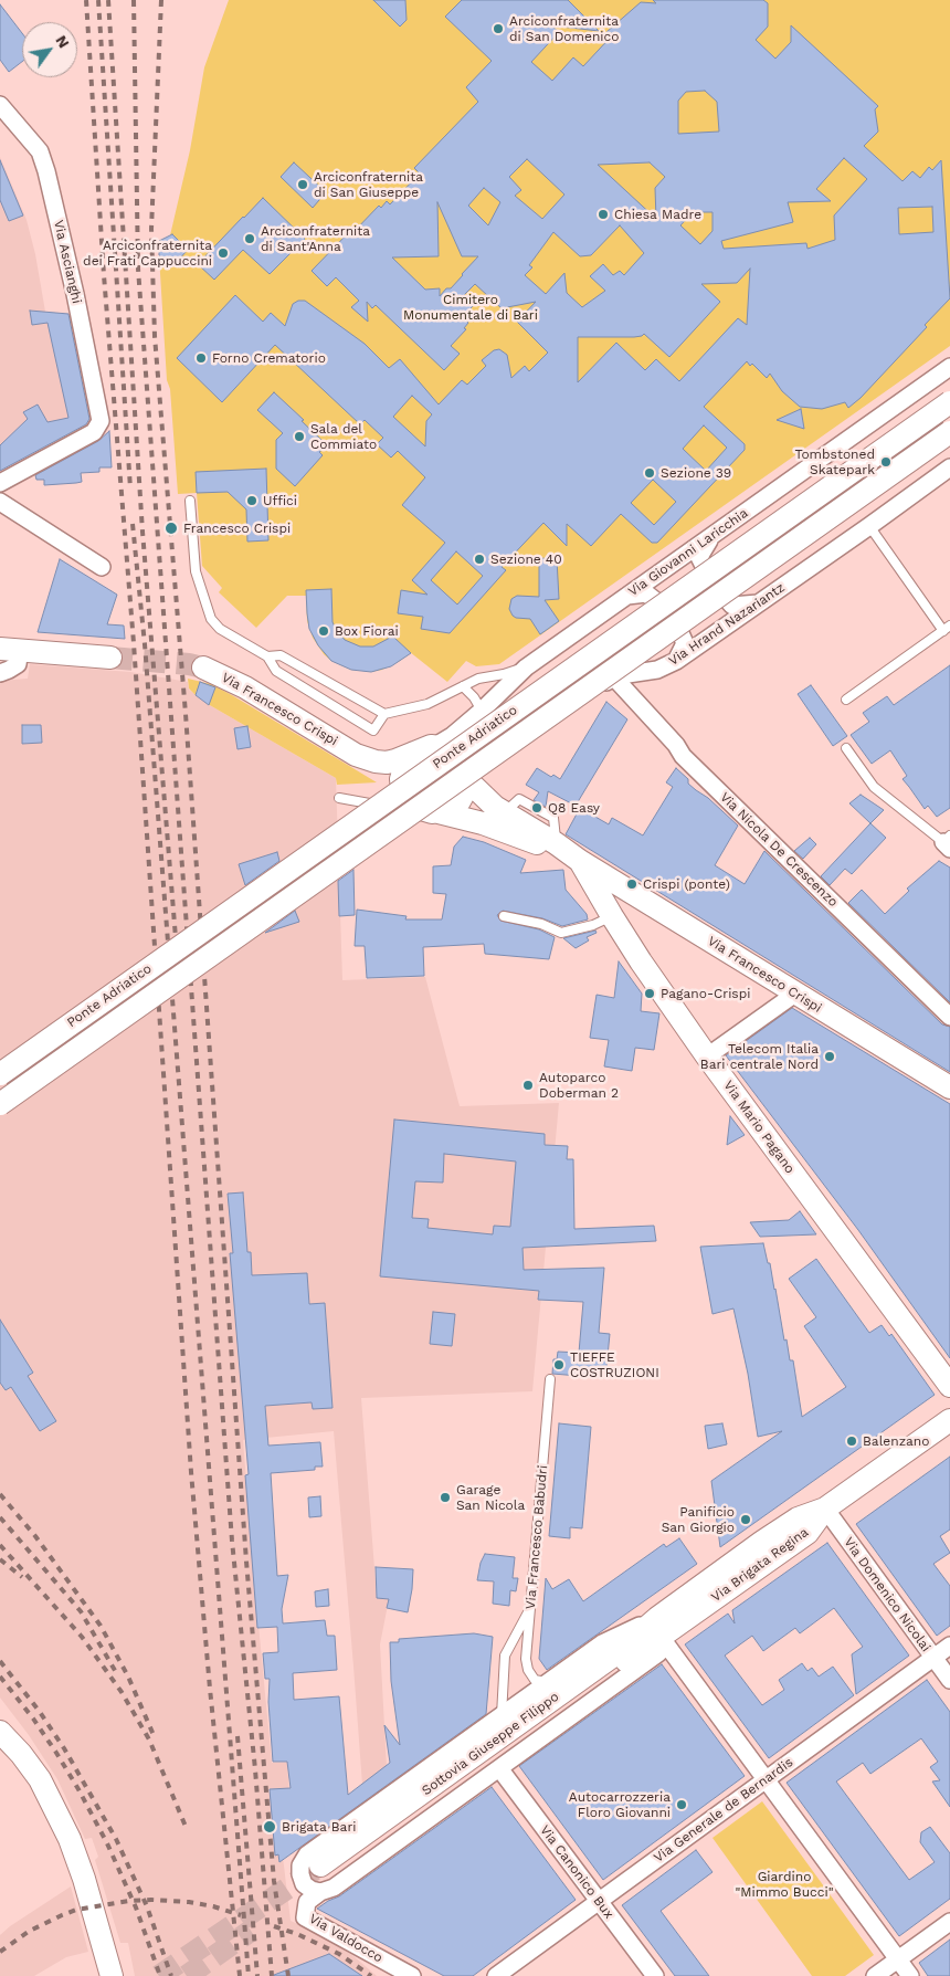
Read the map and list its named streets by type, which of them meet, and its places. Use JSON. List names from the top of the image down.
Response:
{
  "streets": {
    "main road": [
      "Via Francesco Crispi",
      "Ponte Adriatico",
      "Via Mario Pagano",
      "Via Brigata Regina",
      "Sottovia Giuseppe Filippo"
    ],
    "street": [
      "Via Ascianghi",
      "Via Giovanni Laricchia",
      "Via Hrand Nazariantz",
      "Via Nicola De Crescenzo",
      "Via Domenico Nicolai",
      "Via Generale de Bernardis",
      "Via Canonico Bux",
      "Via Valdocco"
    ],
    "lane": ["Via Francesco Babudri"]
  },
  "crossings": [
    ["Via Giovanni Laricchia", "Via Hrand Nazariantz"],
    ["Via Giovanni Laricchia", "Via Francesco Crispi"],
    ["Via Hrand Nazariantz", "Via Francesco Crispi"],
    ["Via Hrand Nazariantz", "Via Nicola De Crescenzo"],
    ["Via Francesco Crispi", "Via Mario Pagano"],
    ["Via Brigata Regina", "Via Domenico Nicolai"],
    ["Via Brigata Regina", "Sottovia Giuseppe Filippo"],
    ["Via Domenico Nicolai", "Via Generale de Bernardis"],
    ["Sottovia Giuseppe Filippo", "Via Valdocco"],
    ["Via Generale de Bernardis", "Via Canonico Bux"]
  ],
  "parks": ["Cimitero Monumentale di Bari", "Giardino \"Mimmo Bucci\""],
  "places": [
    "Arciconfraternita di San Domenico",
    "Arciconfraternita di San Giuseppe",
    "Chiesa Madre",
    "Arciconfraternita di Sant'Anna",
    "Arciconfraternita dei Frati Cappuccini",
    "Forno Crematorio",
    "Sala del Commiato",
    "Tombstoned Skatepark",
    "Sezione 39",
    "Uffici",
    "Francesco Crispi",
    "Sezione 40",
    "Box Fiorai",
    "Q8 Easy",
    "Crispi (ponte)",
    "Pagano-Crispi",
    "Telecom Italia Bari centrale Nord",
    "Autoparco Doberman 2",
    "TIEFFE COSTRUZIONI",
    "Balenzano",
    "Garage San Nicola",
    "Panificio San Giorgio",
    "Autocarrozzeria Floro Giovanni",
    "Brigata Bari"
  ],
  "north": "top right"
}
